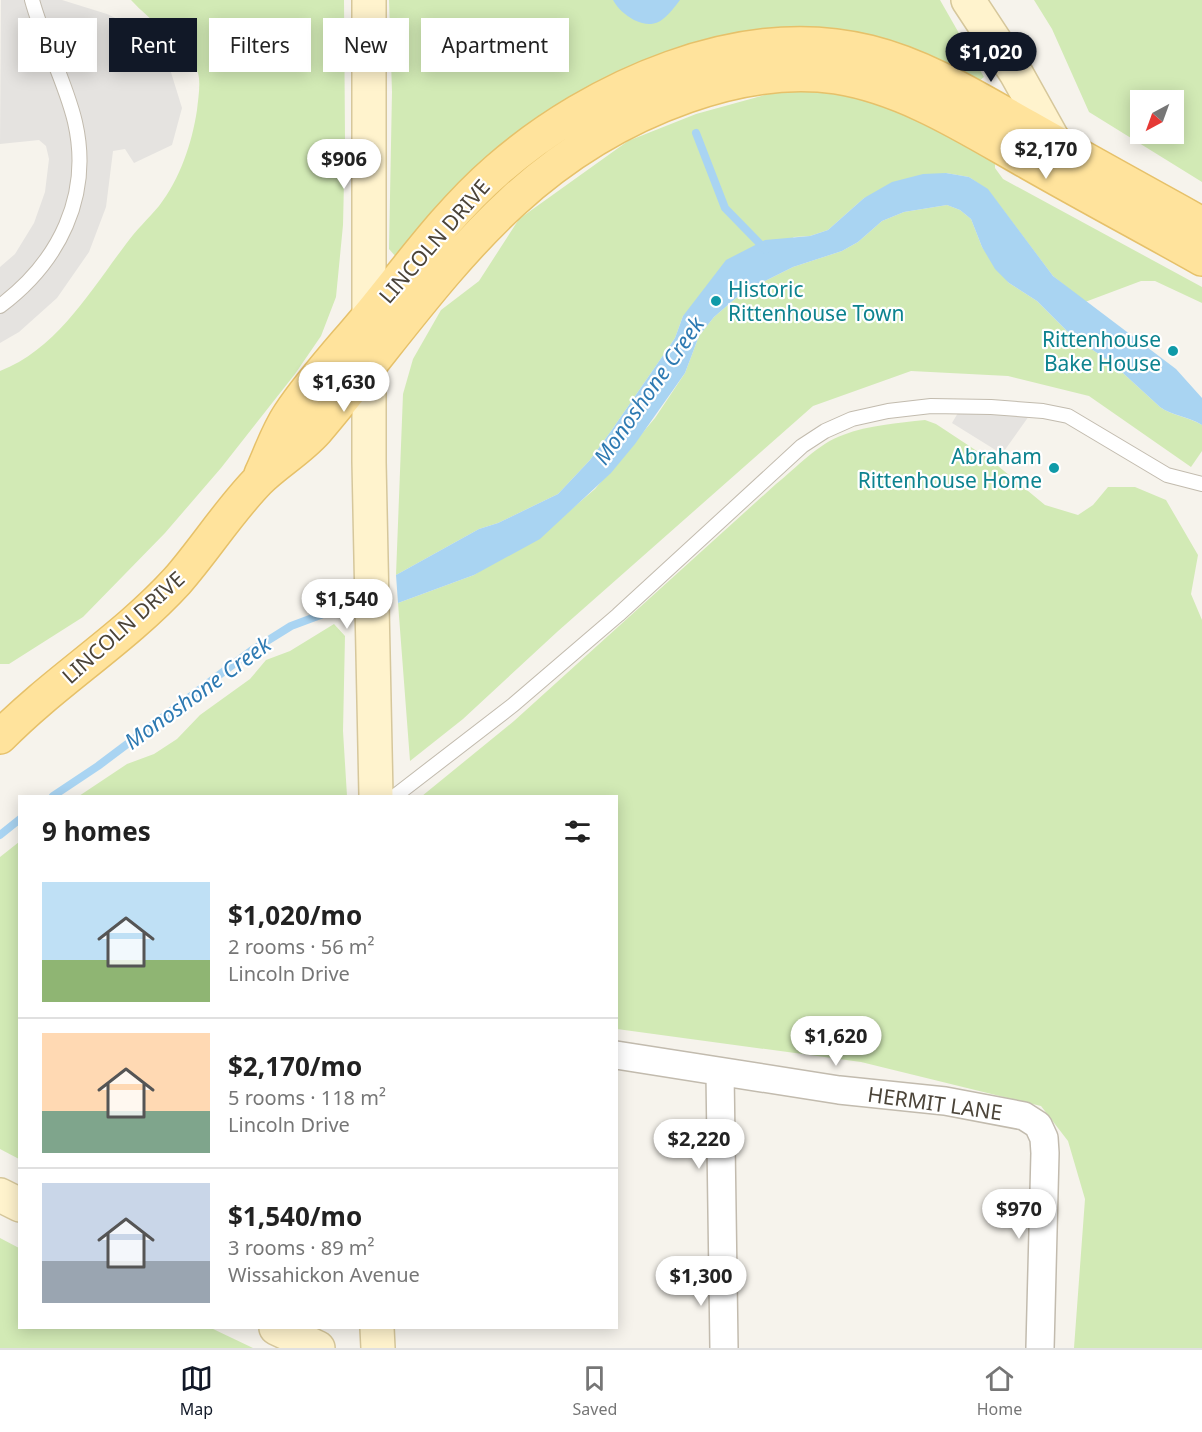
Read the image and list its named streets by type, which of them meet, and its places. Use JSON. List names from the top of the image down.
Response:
{
  "streets": {
    "main road": ["LINCOLN DRIVE"],
    "street": ["HERMIT LANE"]
  },
  "water": ["Monoshone Creek"],
  "places": ["Historic Rittenhouse Town", "Rittenhouse Bake House", "Abraham Rittenhouse Home"],
  "north": "bottom left",
  "page": {
    "chip": [
      "Buy",
      "Rent",
      "Filters",
      "New",
      "Apartment"
    ],
    "price": [
      "$1,020",
      "$2,170",
      "$906",
      "$1,630",
      "$1,540",
      "$1,620",
      "$2,220",
      "$970",
      "$1,300"
    ],
    "heading": "9 homes",
    "list": [
      {
        "name": "$1,020/mo",
        "note": "2 rooms · 56 m² · Lincoln Drive"
      },
      {
        "name": "$2,170/mo",
        "note": "5 rooms · 118 m² · Lincoln Drive"
      },
      {
        "name": "$1,540/mo",
        "note": "3 rooms · 89 m² · Wissahickon Avenue"
      }
    ],
    "tabs": ["Map", "Saved", "Home"]
  }
}
